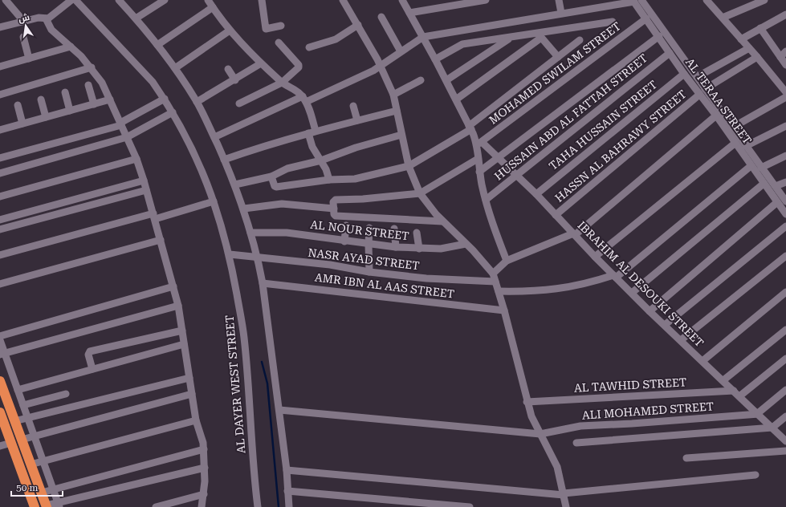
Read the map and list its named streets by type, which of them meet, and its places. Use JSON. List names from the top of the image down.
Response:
{
  "streets": {
    "street": [
      "MOHAMED SWILAM STREET",
      "AL TERAA STREET",
      "HUSSAIN ABD AL FATTAH STREET",
      "TAHA HUSSAIN STREET",
      "HASSN AL BAHRAWY STREET",
      "AL NOUR STREET",
      "NASR AYAD STREET",
      "IBRAHIM AL DESOUKI STREET",
      "AMR IBN AL AAS STREET",
      "AL DAYER WEST STREET",
      "AL TAWHID STREET",
      "ALI MOHAMED STREET"
    ]
  },
  "crossings": [
    ["MOHAMED SWILAM STREET", "AL TERAA STREET"],
    ["MOHAMED SWILAM STREET", "IBRAHIM AL DESOUKI STREET"],
    ["AL TERAA STREET", "HUSSAIN ABD AL FATTAH STREET"],
    ["AL TERAA STREET", "TAHA HUSSAIN STREET"],
    ["AL TERAA STREET", "HASSN AL BAHRAWY STREET"],
    ["HUSSAIN ABD AL FATTAH STREET", "IBRAHIM AL DESOUKI STREET"],
    ["TAHA HUSSAIN STREET", "IBRAHIM AL DESOUKI STREET"],
    ["HASSN AL BAHRAWY STREET", "IBRAHIM AL DESOUKI STREET"],
    ["NASR AYAD STREET", "AL DAYER WEST STREET"],
    ["IBRAHIM AL DESOUKI STREET", "AL TAWHID STREET"],
    ["IBRAHIM AL DESOUKI STREET", "ALI MOHAMED STREET"]
  ],
  "scale_bar": "50 m",
  "north": "top"
}
